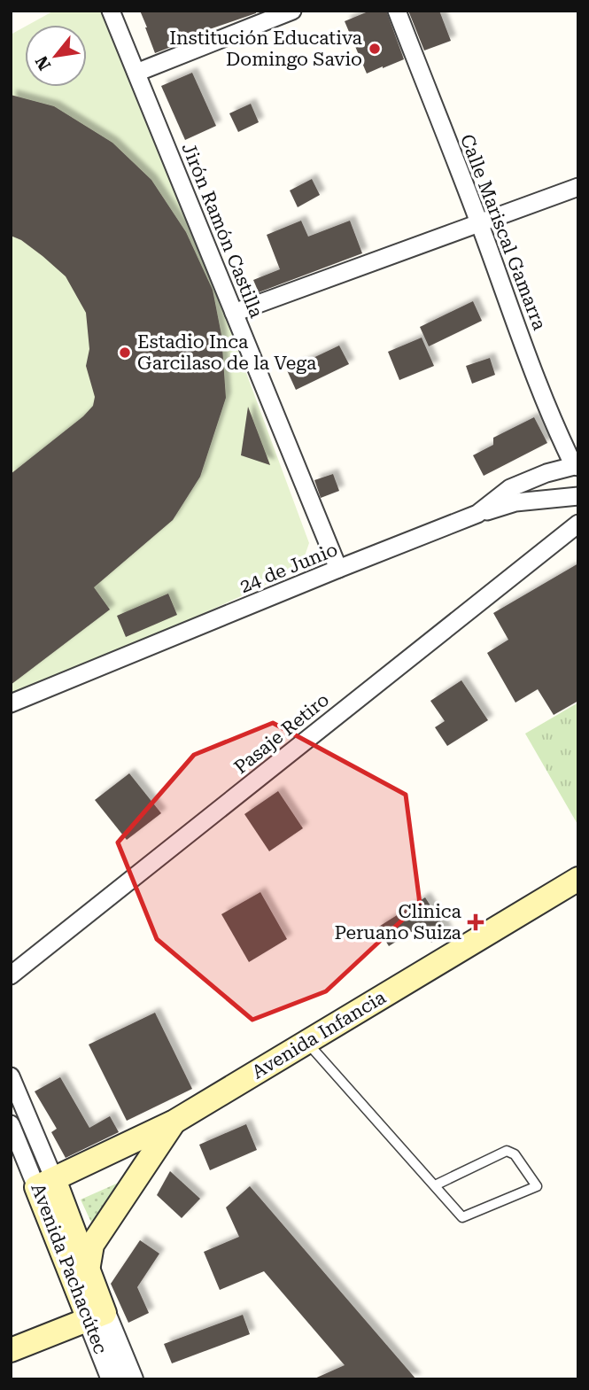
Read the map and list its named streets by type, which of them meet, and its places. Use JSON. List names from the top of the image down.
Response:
{
  "streets": {
    "main road": ["Avenida Infancia", "Avenida Pachacútec"],
    "street": [
      "Jirón Ramón Castilla",
      "Calle Mariscal Gamarra",
      "24 de Junio",
      "Pasaje Retiro"
    ]
  },
  "crossings": [
    ["Jirón Ramón Castilla", "24 de Junio"],
    ["Calle Mariscal Gamarra", "24 de Junio"],
    ["Avenida Infancia", "Avenida Pachacútec"]
  ],
  "places": {
    "other": ["Institución Educativa Domingo Savio", "Estadio Inca Garcilaso de la Vega"],
    "health": ["Clinica Peruano Suiza"]
  },
  "north": "bottom left"
}
